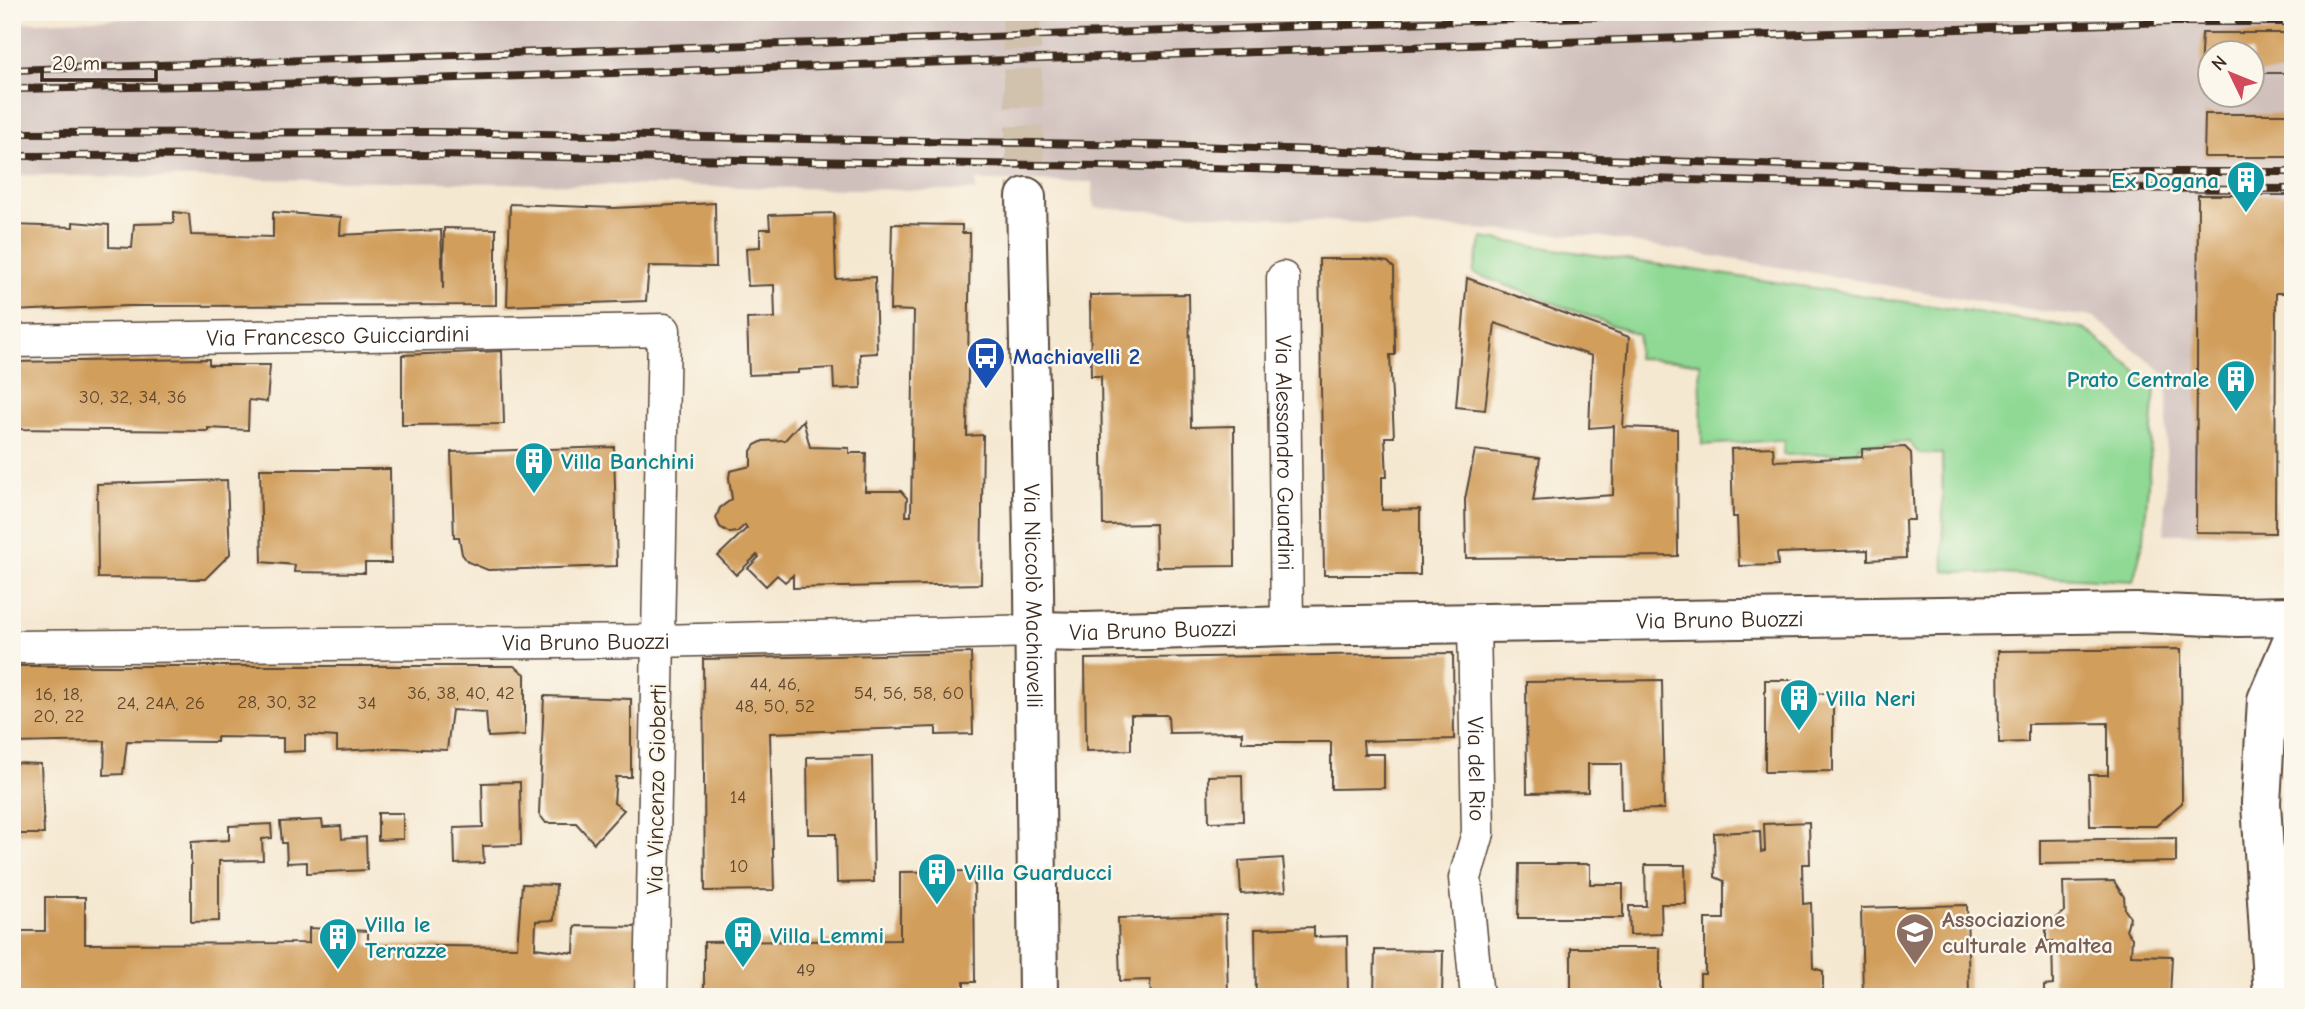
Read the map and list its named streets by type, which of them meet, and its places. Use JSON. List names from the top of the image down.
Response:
{
  "streets": {
    "street": [
      "Via Francesco Guicciardini",
      "Via Alessandro Guardini",
      "Via Niccolò Machiavelli",
      "Via Bruno Buozzi",
      "Via del Rio",
      "Via Vincenzo Gioberti"
    ]
  },
  "crossings": [
    ["Via Francesco Guicciardini", "Via Vincenzo Gioberti"],
    ["Via Alessandro Guardini", "Via Bruno Buozzi"],
    ["Via Niccolò Machiavelli", "Via Bruno Buozzi"],
    ["Via Bruno Buozzi", "Via del Rio"],
    ["Via Bruno Buozzi", "Via Vincenzo Gioberti"]
  ],
  "places": {
    "building": [
      "Ex Dogana",
      "Prato Centrale",
      "Villa Banchini",
      "Villa Neri",
      "Villa Guarducci",
      "Villa Lemmi",
      "Villa le Terrazze"
    ],
    "bus stop": ["Machiavelli 2"],
    "school or university": ["Associazione culturale Amaltea"]
  },
  "house_numbers": [
    "30, 32, 34, 36",
    "44, 46, 48, 50, 52",
    "36, 38, 40, 42",
    "54, 56, 58, 60",
    "16, 18, 20, 22",
    "28, 30, 32",
    "24, 24A, 26",
    "34",
    "14",
    "10",
    "49"
  ],
  "scale_bar": "20 m",
  "north": "top left"
}
